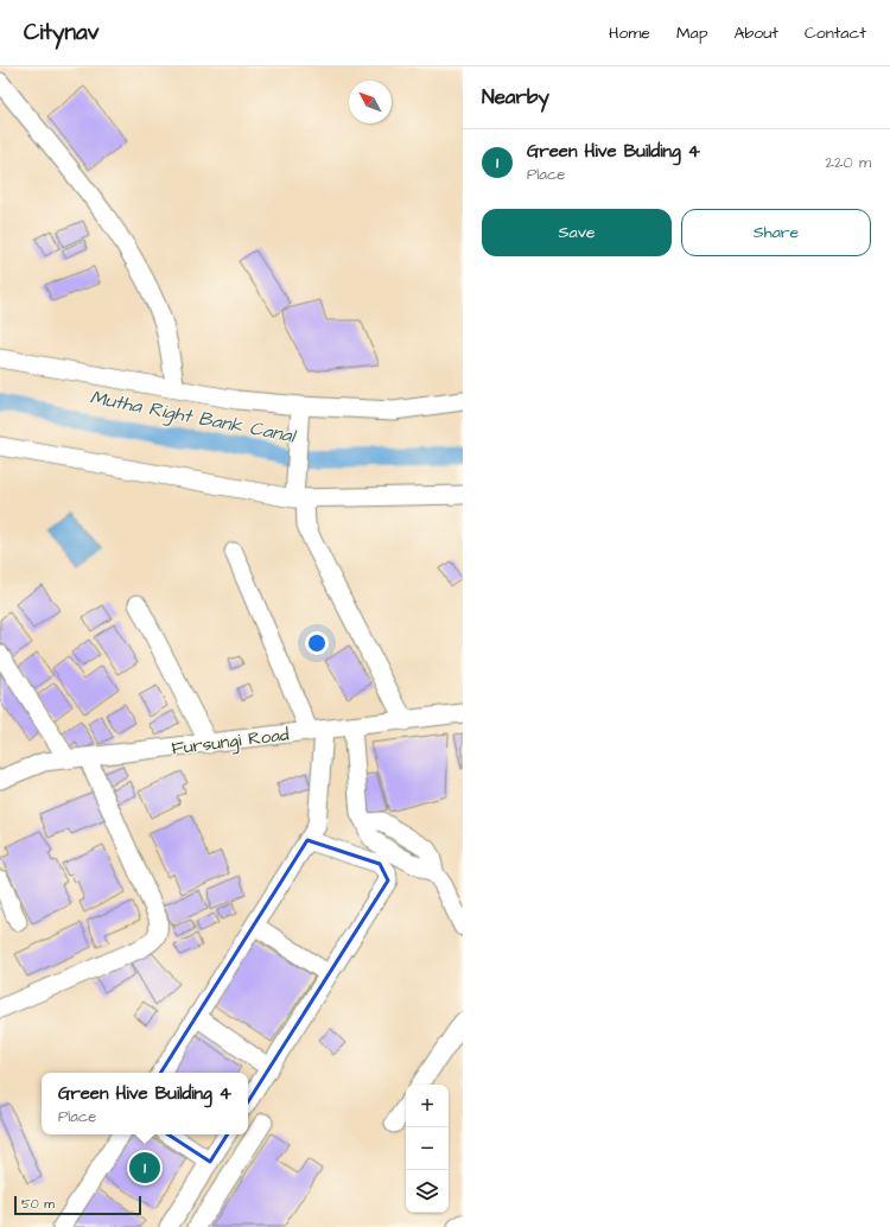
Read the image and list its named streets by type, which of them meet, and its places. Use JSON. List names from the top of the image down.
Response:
{
  "streets": {
    "street": ["Fursungi Road"]
  },
  "water": ["Mutha Right Bank Canal"],
  "scale_bar": "50 m",
  "north": "top left",
  "page": {
    "header": "Citynav",
    "nav": [
      "Home",
      "Map",
      "About",
      "Contact"
    ],
    "heading": "Nearby",
    "list": [
      {
        "mark": "1",
        "name": "Green Hive Building 4",
        "note": "Place",
        "value": "220 m"
      }
    ],
    "buttons": ["Save", "Share"],
    "popup": ["Green Hive Building 4", "Place"],
    "map_buttons": ["+", "−"],
    "pins": "1",
    "scale": "50 m"
  }
}
